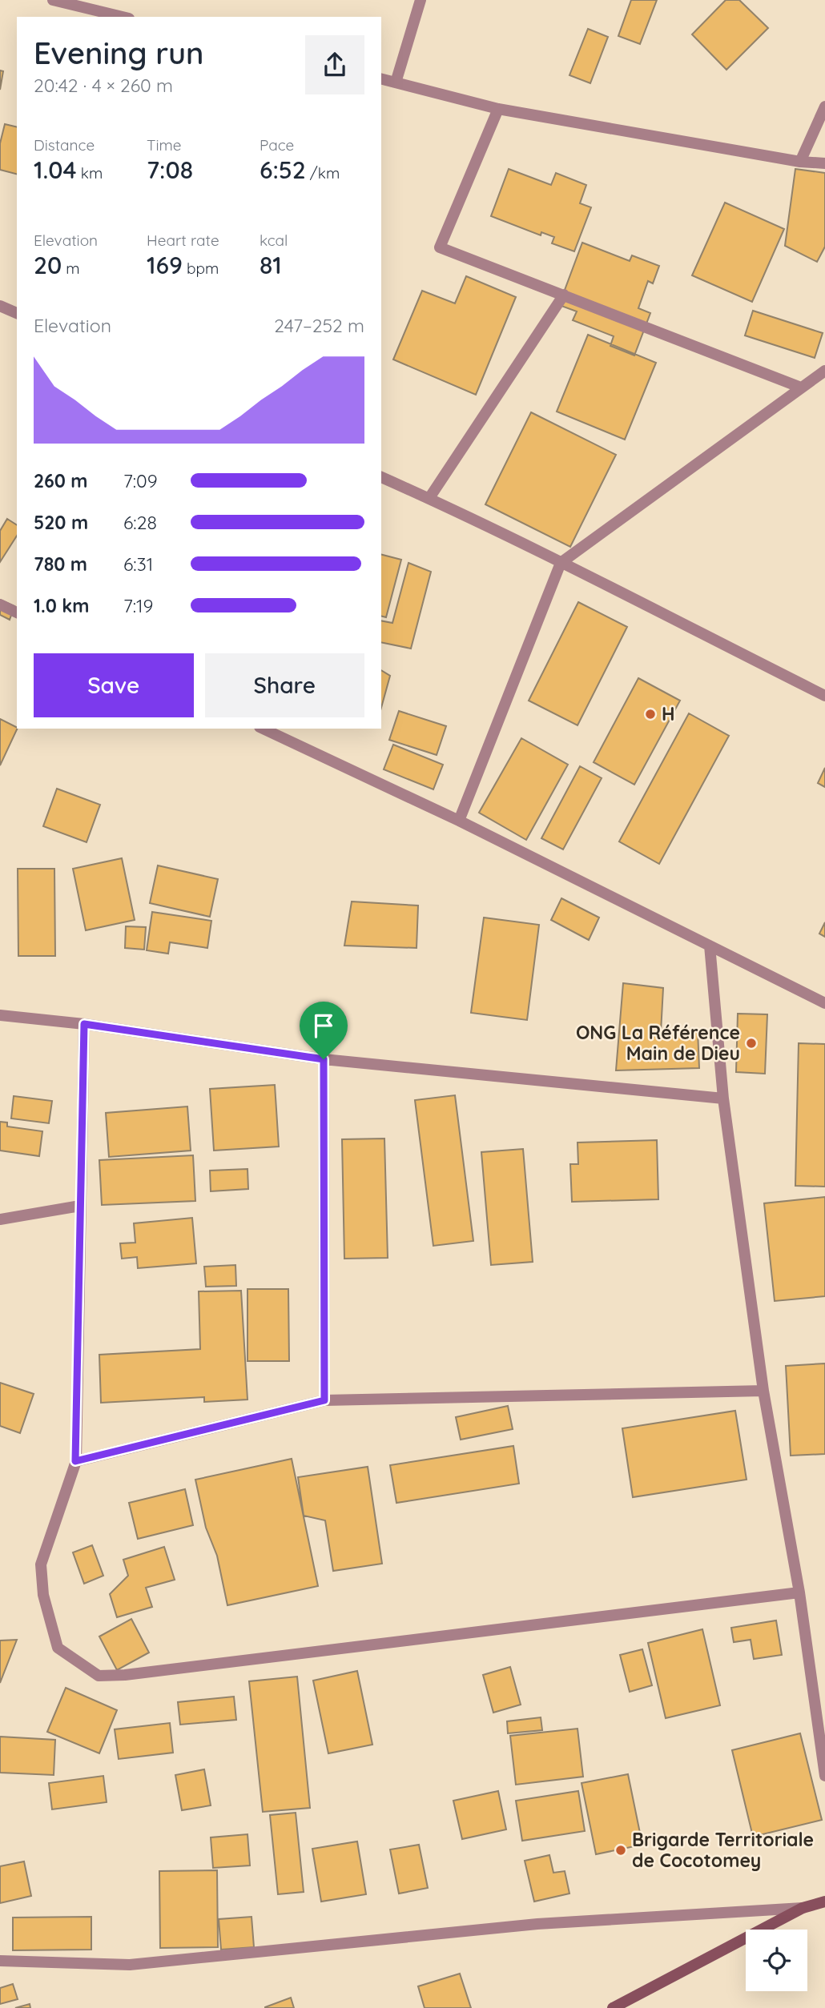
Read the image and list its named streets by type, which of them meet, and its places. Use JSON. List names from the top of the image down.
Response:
{
  "places": ["H", "ONG La Référence Main de Dieu", "Brigarde Territoriale de Cocotomey"],
  "page": {
    "heading": ["Evening run", "20:42 · 4 × 260 m"],
    "stats": [
      ["Distance", "1.04 km"],
      ["Time", "7:08"],
      ["Pace", "6:52 /km"],
      ["Elevation", "20 m"],
      ["Heart rate", "169 bpm"],
      ["kcal", "81"]
    ],
    "chart": ["Elevation", "247–252 m"],
    "list": [
      {
        "name": "260 m",
        "note": "7:09"
      },
      {
        "name": "520 m",
        "note": "6:28"
      },
      {
        "name": "780 m",
        "note": "6:31"
      },
      {
        "name": "1.0 km",
        "note": "7:19"
      }
    ],
    "buttons": ["Save", "Share"]
  }
}
